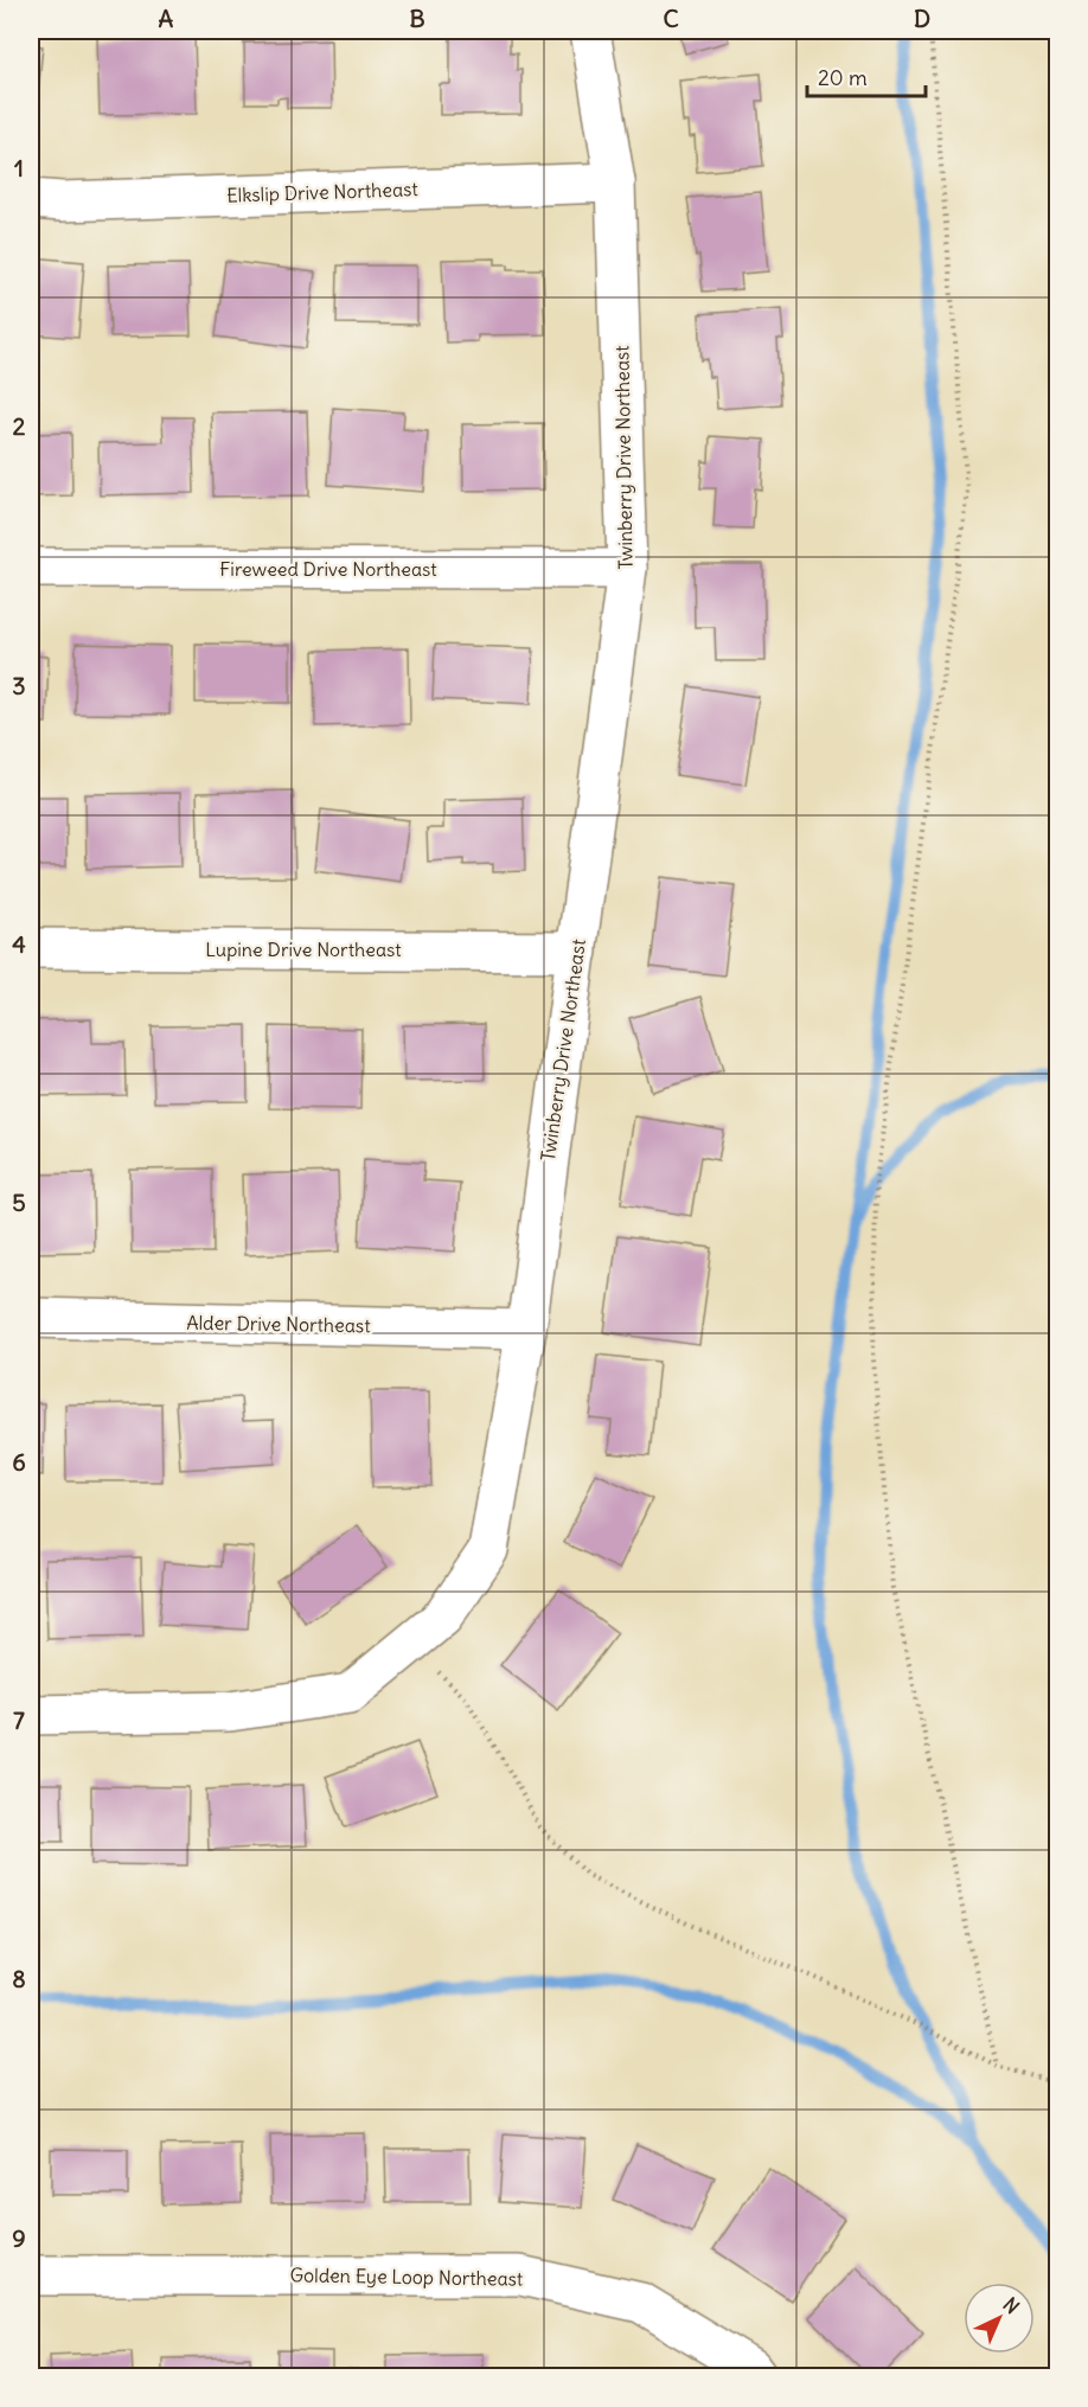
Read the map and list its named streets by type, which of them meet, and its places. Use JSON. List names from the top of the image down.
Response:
{
  "streets": {
    "street": [
      "Elkslip Drive Northeast",
      "Twinberry Drive Northeast",
      "Fireweed Drive Northeast",
      "Lupine Drive Northeast",
      "Alder Drive Northeast",
      "Golden Eye Loop Northeast"
    ]
  },
  "crossings": [
    ["Elkslip Drive Northeast", "Twinberry Drive Northeast"],
    ["Twinberry Drive Northeast", "Fireweed Drive Northeast"],
    ["Twinberry Drive Northeast", "Lupine Drive Northeast"],
    ["Twinberry Drive Northeast", "Alder Drive Northeast"]
  ],
  "scale_bar": "20 m",
  "north": "top right",
  "grid": {
    "columns": [
      "A",
      "B",
      "C",
      "D"
    ],
    "rows": [
      "1",
      "2",
      "3",
      "4",
      "5",
      "6",
      "7",
      "8",
      "9"
    ]
  }
}
